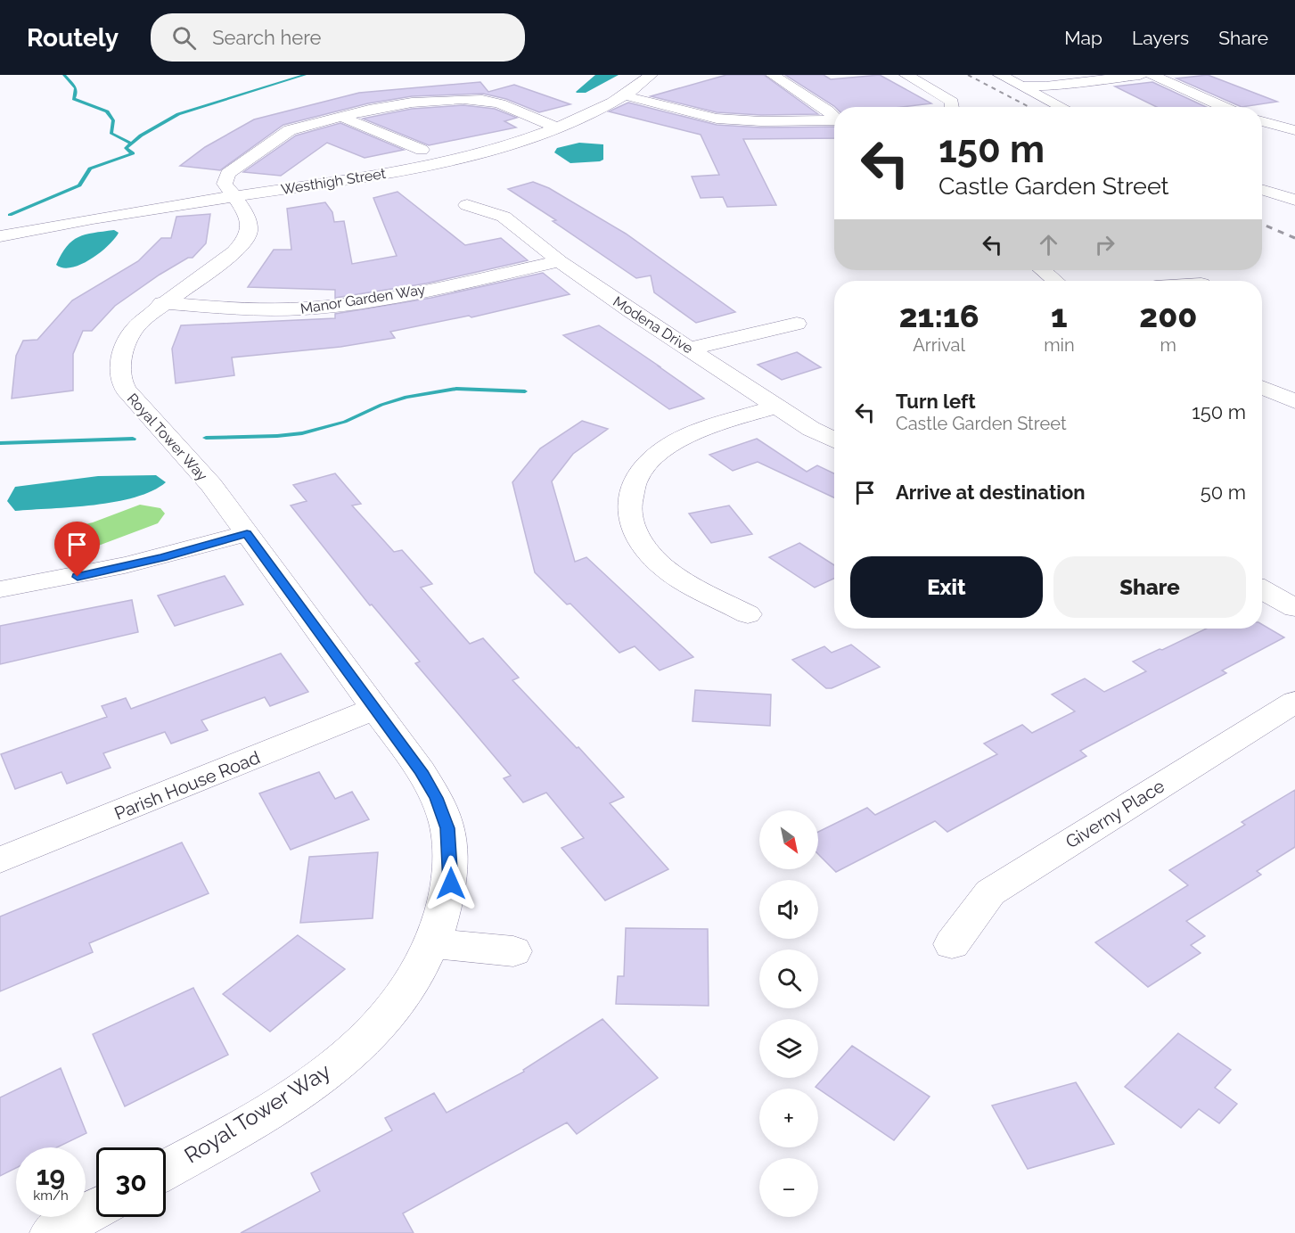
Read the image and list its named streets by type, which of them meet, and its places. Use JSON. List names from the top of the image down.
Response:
{
  "streets": {
    "street": [
      "Westhigh Street",
      "Manor Garden Way",
      "Modena Drive",
      "Royal Tower Way",
      "Parish House Road",
      "Giverny Place"
    ]
  },
  "crossings": [
    ["Westhigh Street", "Royal Tower Way"],
    ["Manor Garden Way", "Modena Drive"],
    ["Manor Garden Way", "Royal Tower Way"],
    ["Royal Tower Way", "Parish House Road"]
  ],
  "north": "bottom right",
  "page": {
    "header": "Routely",
    "search": "Search here",
    "nav": ["Map", "Layers", "Share"],
    "turn": ["150 m", "Castle Garden Street"],
    "eta": [
      "21:16",
      "Arrival",
      "1",
      "min",
      "200",
      "m"
    ],
    "list": [
      {
        "name": "Turn left",
        "note": "Castle Garden Street",
        "value": "150 m"
      },
      {
        "name": "Arrive at destination",
        "value": "50 m"
      }
    ],
    "buttons": ["Exit", "Share"],
    "map_buttons": ["+", "−"],
    "speed": "19 km/h",
    "limit": "30"
  }
}
